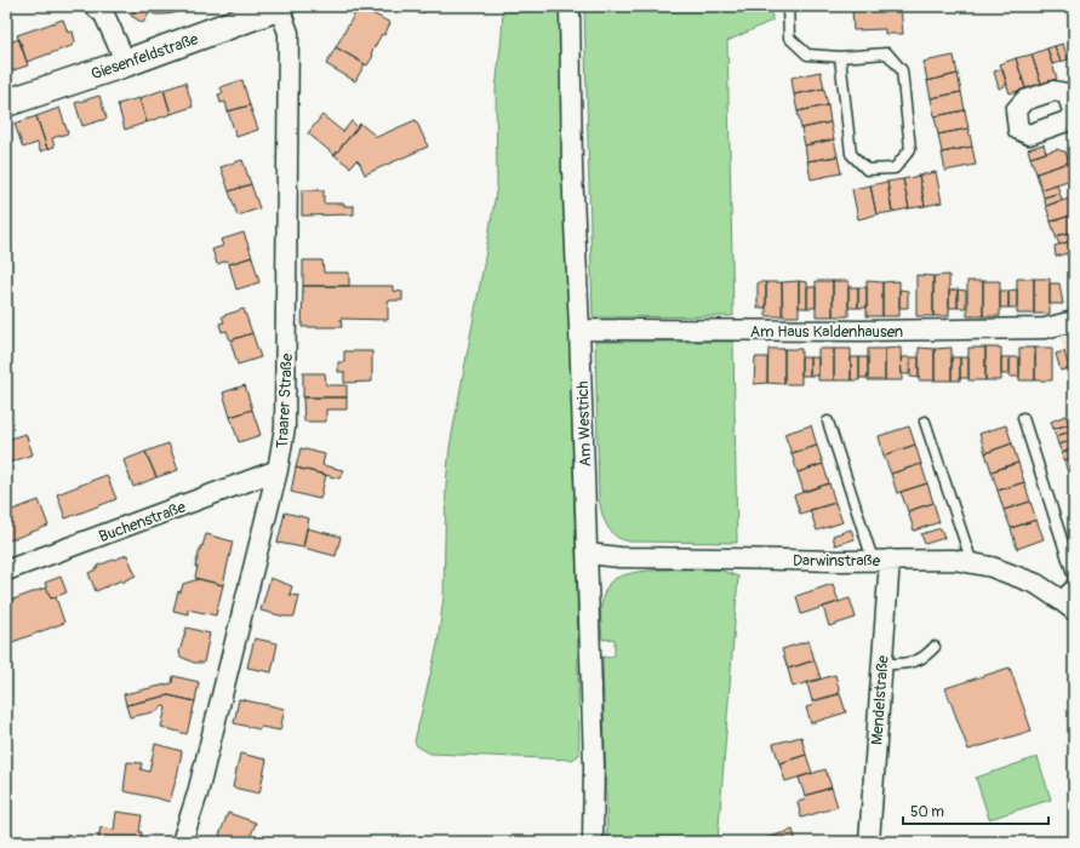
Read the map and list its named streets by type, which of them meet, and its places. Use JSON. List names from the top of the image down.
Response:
{
  "streets": {
    "main road": ["Giesenfeldstraße"],
    "street": [
      "Am Haus Kaldenhausen",
      "Traarer Straße",
      "Am Westrich",
      "Buchenstraße",
      "Darwinstraße",
      "Mendelstraße"
    ]
  },
  "crossings": [
    ["Giesenfeldstraße", "Traarer Straße"],
    ["Am Haus Kaldenhausen", "Am Westrich"],
    ["Traarer Straße", "Buchenstraße"],
    ["Am Westrich", "Darwinstraße"],
    ["Darwinstraße", "Mendelstraße"]
  ],
  "scale_bar": "50 m"
}
